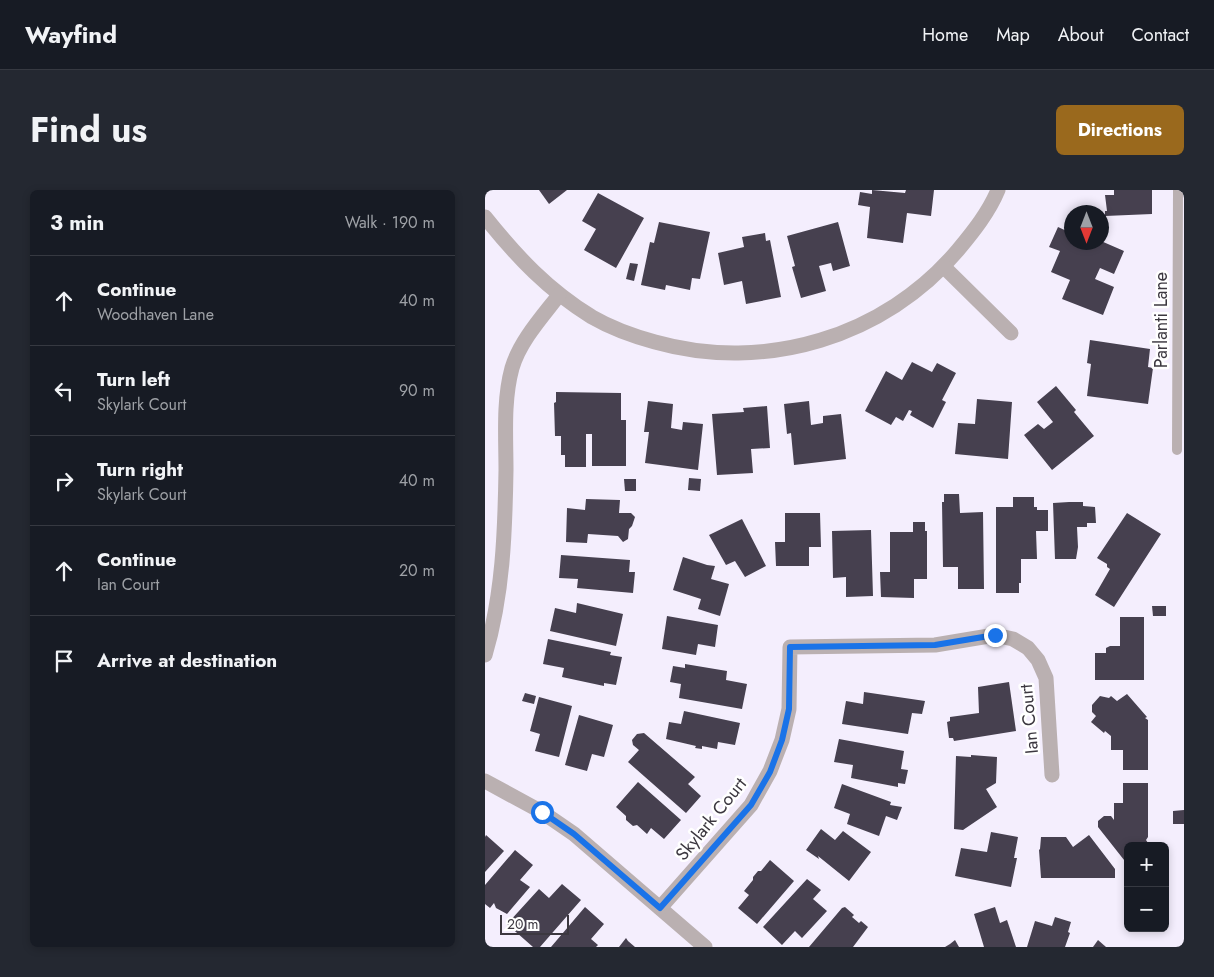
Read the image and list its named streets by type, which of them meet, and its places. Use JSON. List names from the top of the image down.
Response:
{
  "streets": {
    "street": ["Ian Court", "Skylark Court"],
    "lane": ["Parlanti Lane"]
  },
  "crossings": [
    ["Ian Court", "Skylark Court"]
  ],
  "scale_bar": "20 m",
  "north": "bottom",
  "page": {
    "header": "Wayfind",
    "nav": [
      "Home",
      "Map",
      "About",
      "Contact"
    ],
    "title": "Find us",
    "buttons": "Directions",
    "heading": ["3 min", "Walk · 190 m"],
    "list": [
      ["Continue", "Woodhaven Lane", "40 m"],
      ["Turn left", "Skylark Court", "90 m"],
      ["Turn right", "Skylark Court", "40 m"],
      ["Continue", "Ian Court", "20 m"],
      "Arrive at destination"
    ],
    "map_buttons": ["+", "−"],
    "scale": "20 m"
  }
}
